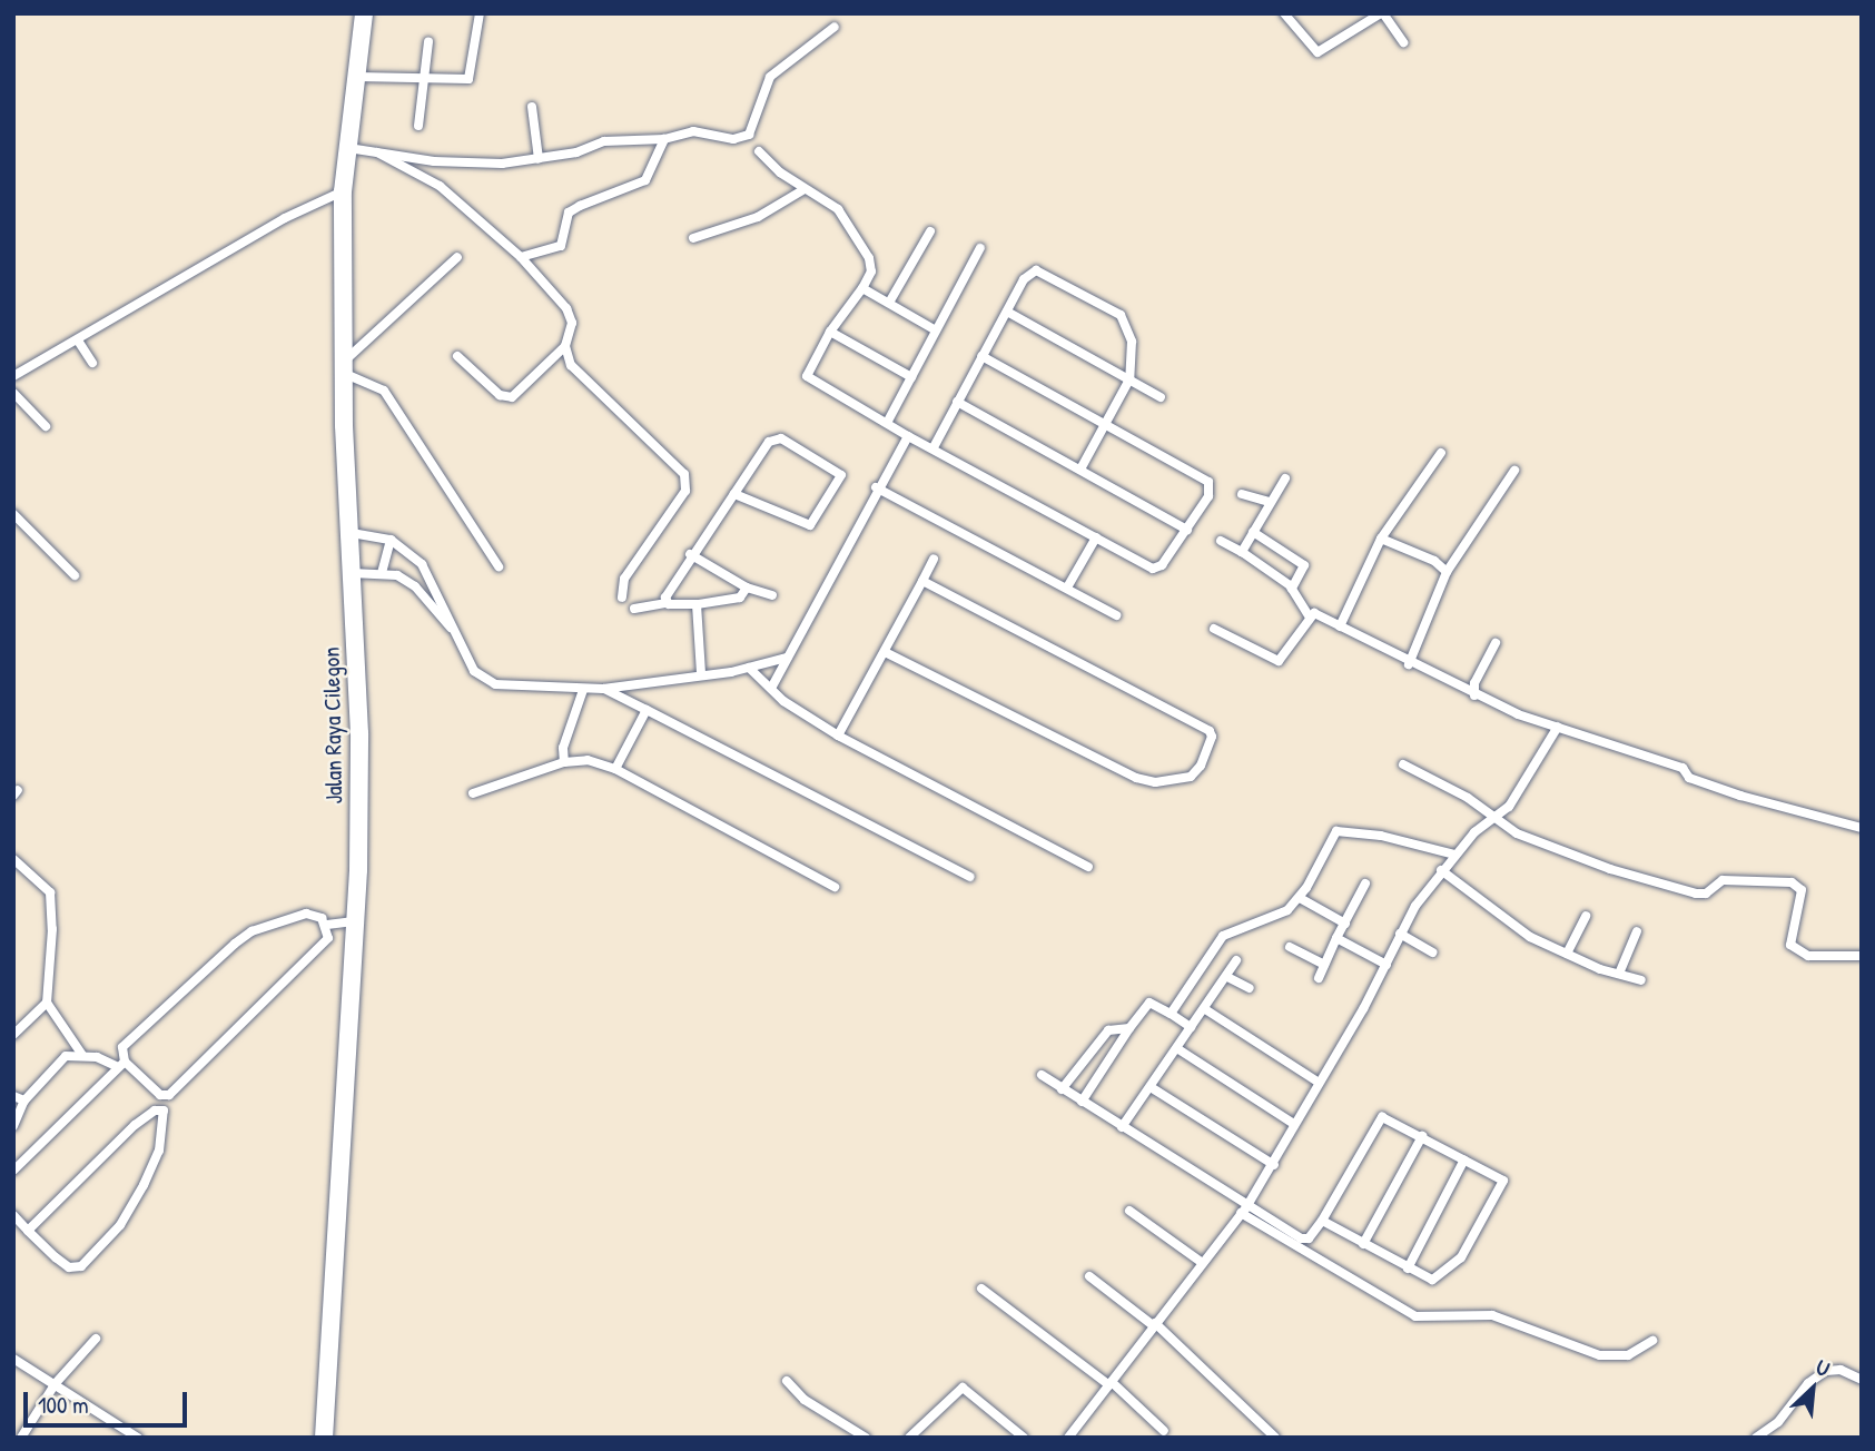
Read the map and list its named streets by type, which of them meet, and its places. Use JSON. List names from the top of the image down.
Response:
{
  "streets": {
    "highway": ["Jalan Raya Cilegon"]
  },
  "scale_bar": "100 m",
  "north": "top right"
}
